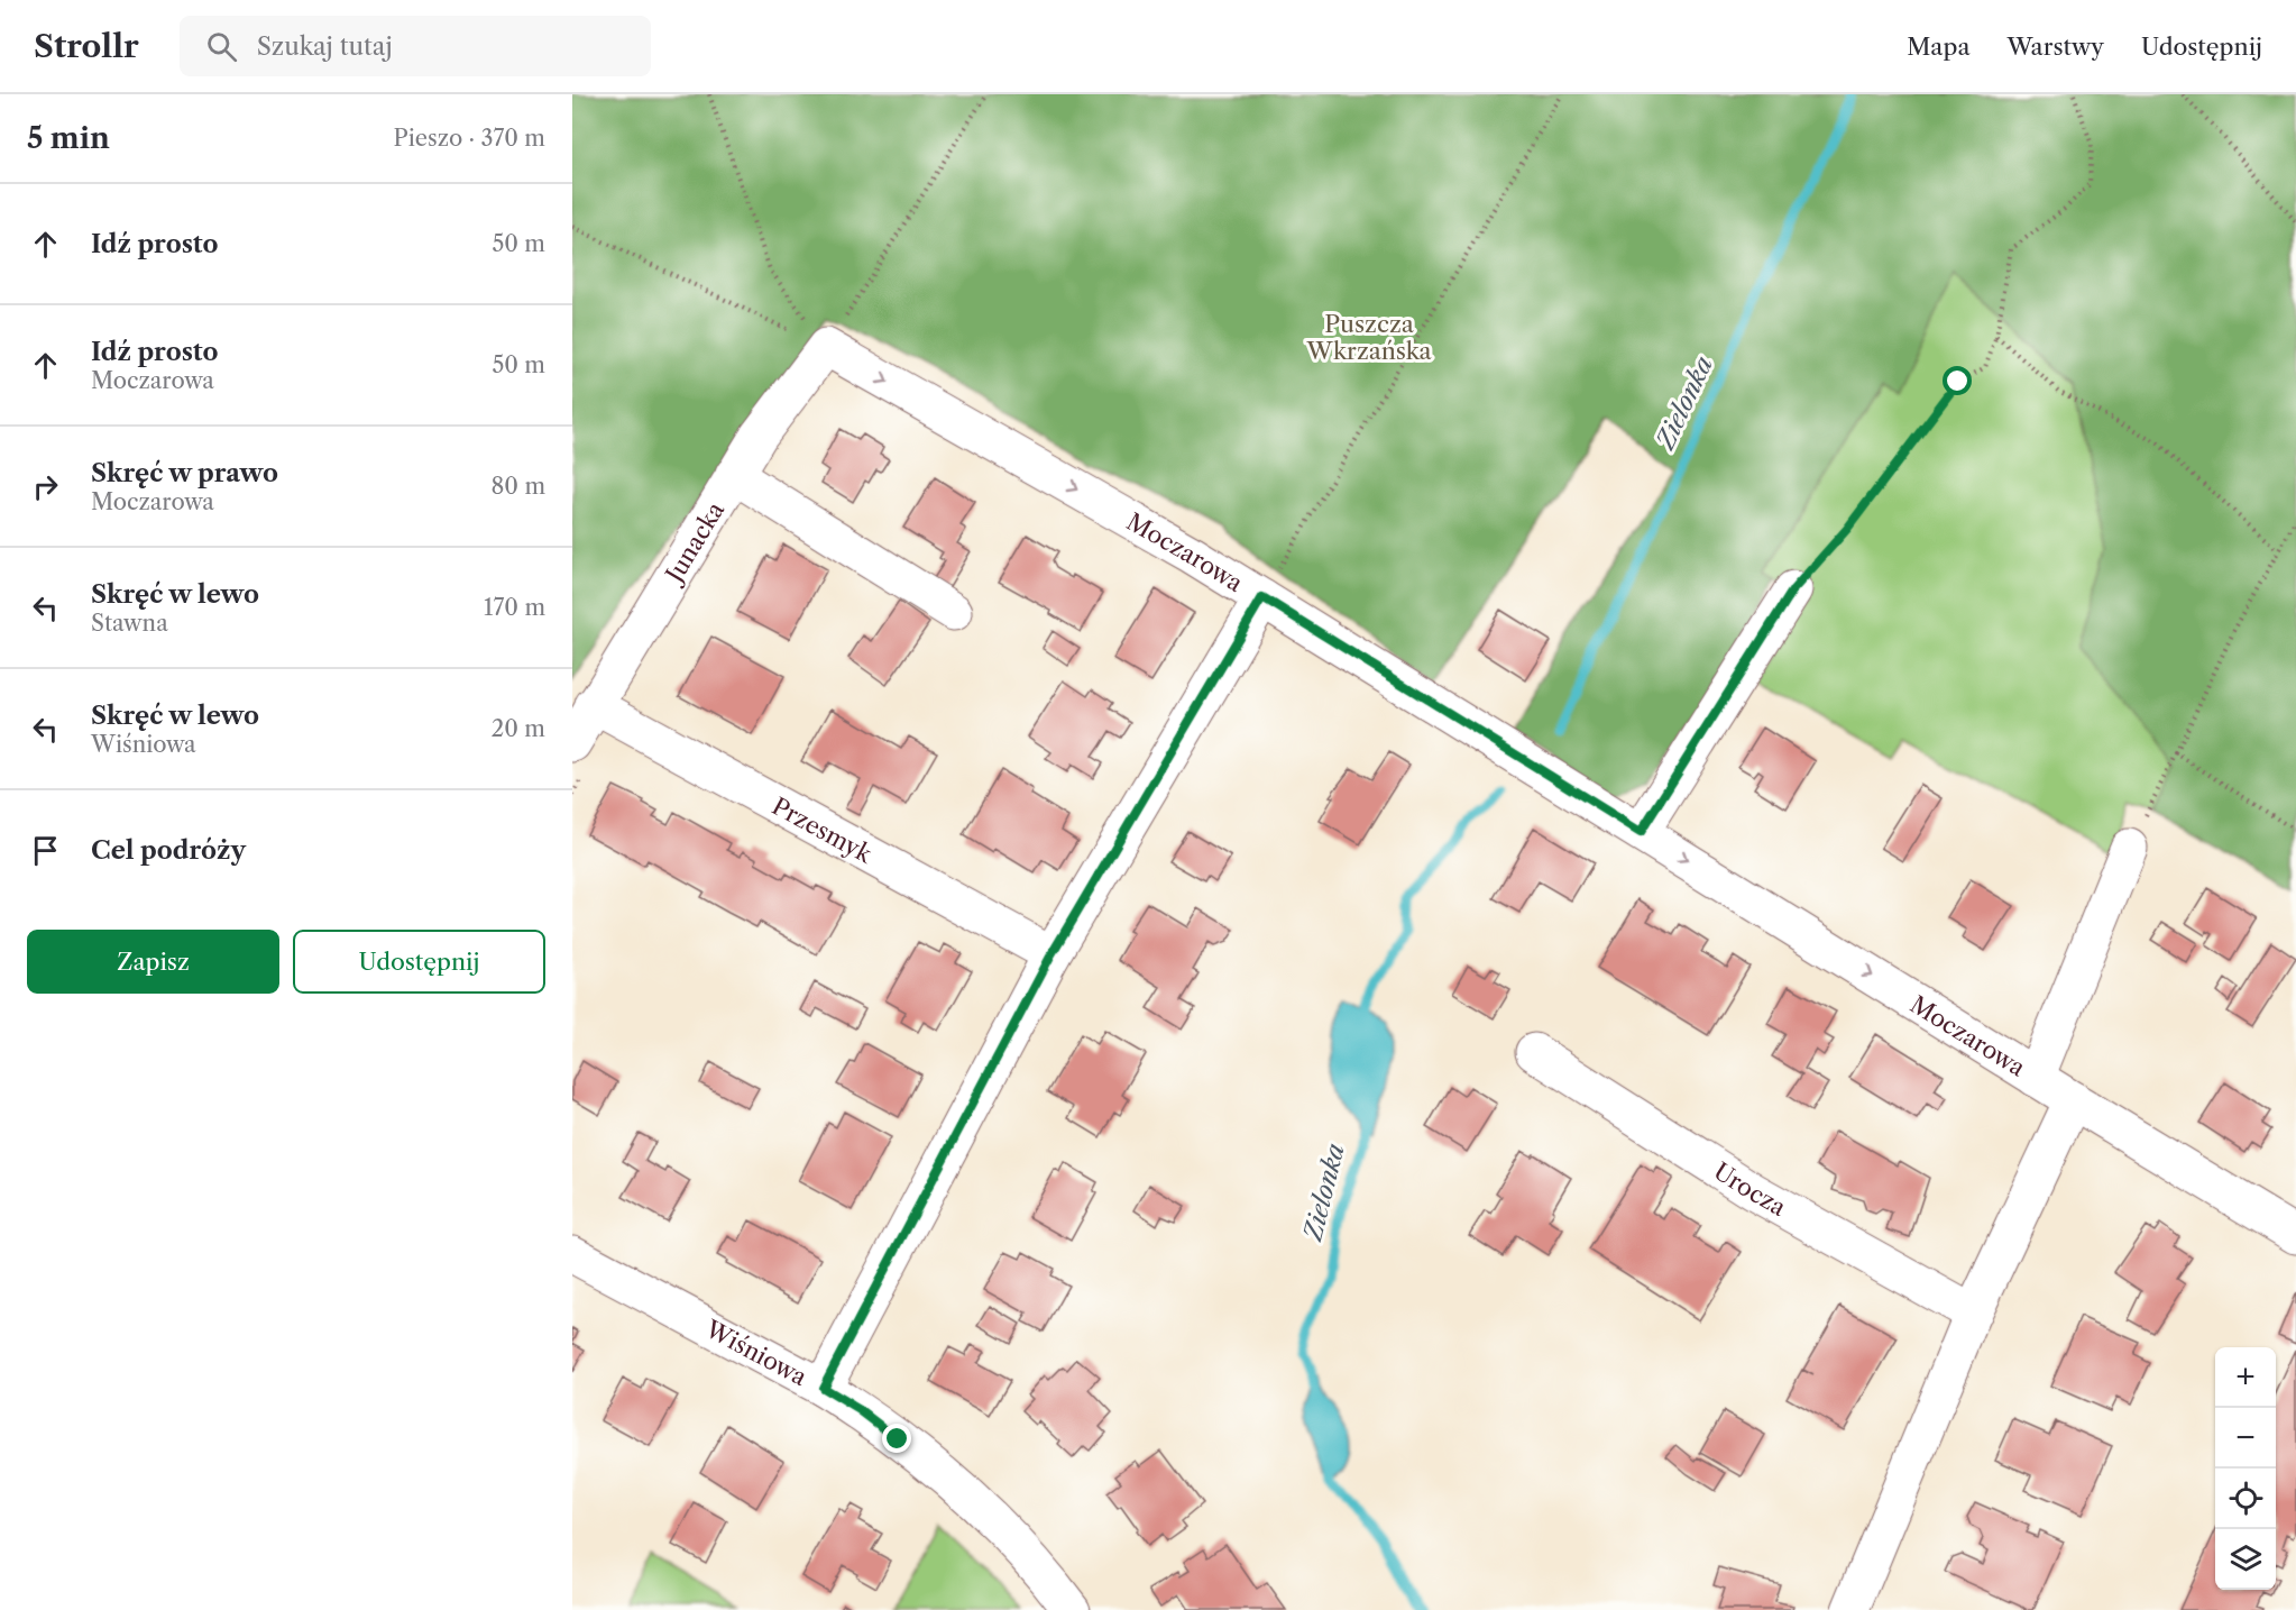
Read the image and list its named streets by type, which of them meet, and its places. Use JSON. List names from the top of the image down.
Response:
{
  "streets": {
    "street": [
      "Junacka",
      "Moczarowa",
      "Przesmyk",
      "Urocza",
      "Wiśniowa"
    ]
  },
  "crossings": [
    ["Junacka", "Moczarowa"],
    ["Junacka", "Przesmyk"]
  ],
  "one_way": ["Moczarowa"],
  "water": ["Zielonka"],
  "parks": ["Puszcza Wkrzańska"],
  "page": {
    "header": "Strollr",
    "search": "Szukaj tutaj",
    "nav": ["Mapa", "Warstwy", "Udostępnij"],
    "heading": ["5 min", "Pieszo · 370 m"],
    "list": [
      ["Idź prosto", "50 m"],
      ["Idź prosto", "Moczarowa", "50 m"],
      ["Skręć w prawo", "Moczarowa", "80 m"],
      ["Skręć w lewo", "Stawna", "170 m"],
      ["Skręć w lewo", "Wiśniowa", "20 m"],
      "Cel podróży"
    ],
    "buttons": ["Zapisz", "Udostępnij"],
    "map_buttons": ["+", "−"]
  }
}
